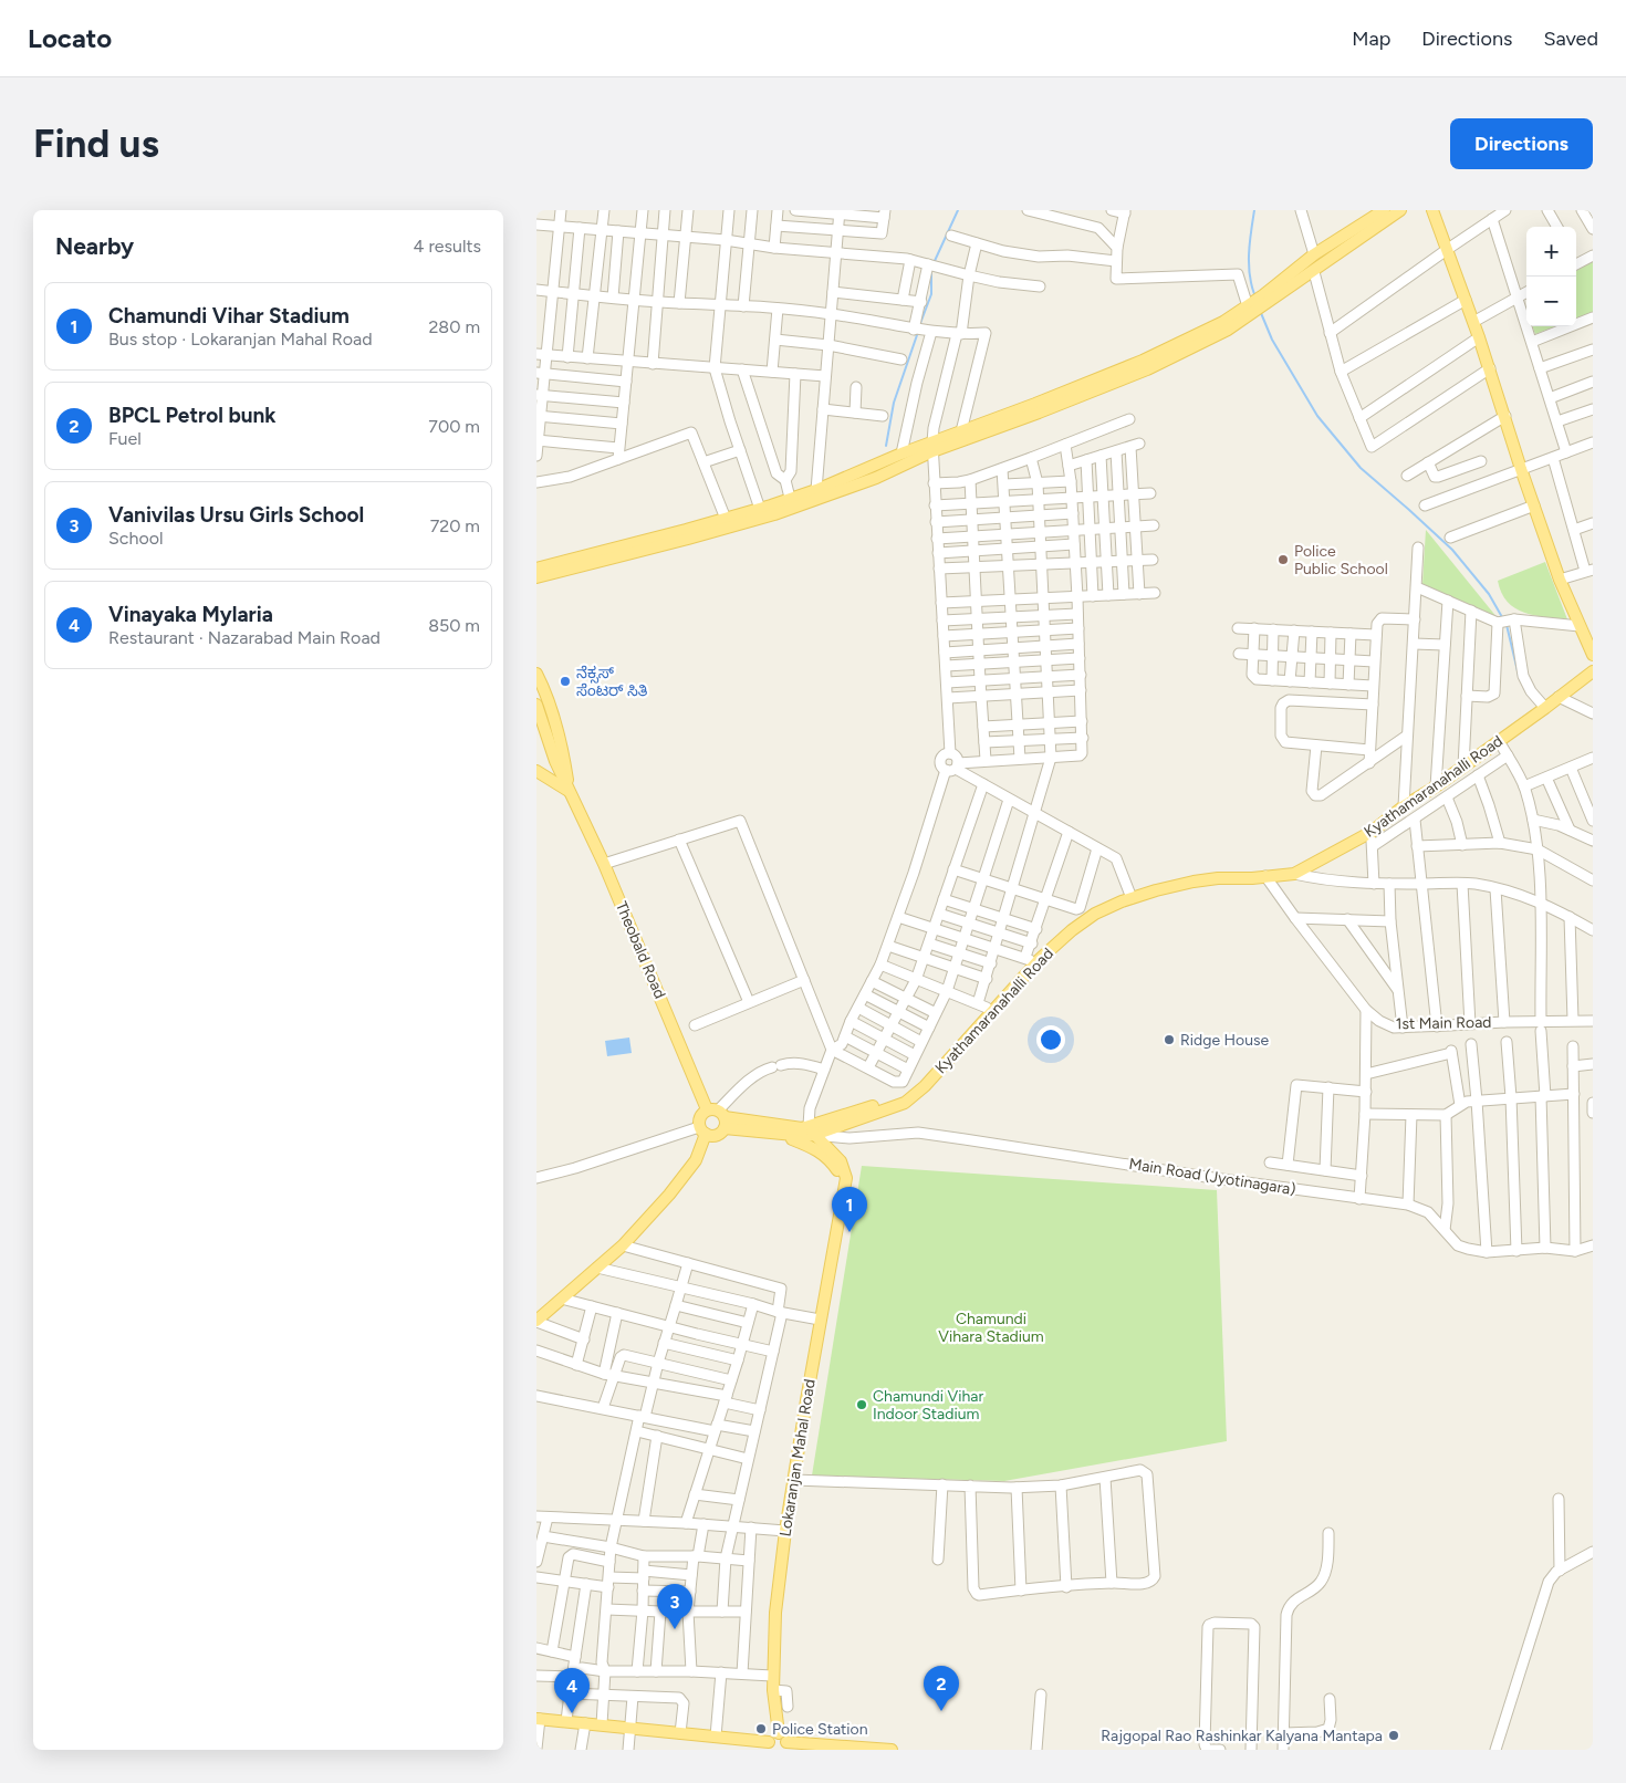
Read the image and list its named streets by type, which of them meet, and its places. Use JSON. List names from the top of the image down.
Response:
{
  "streets": {
    "main road": ["Kyathamaranahalli Road", "Theobald Road", "Lokaranjan Mahal Road"],
    "street": ["1st Main Road", "Main Road (Jyotinagara)"]
  },
  "crossings": [
    ["Kyathamaranahalli Road", "Theobald Road"],
    ["Kyathamaranahalli Road", "1st Main Road"],
    ["Kyathamaranahalli Road", "Main Road (Jyotinagara)"],
    ["Kyathamaranahalli Road", "Lokaranjan Mahal Road"],
    ["Main Road (Jyotinagara)", "Lokaranjan Mahal Road"]
  ],
  "parks": ["Chamundi Vihara Stadium"],
  "places": [
    "Police Public School",
    "ನೆಕ್ಸಸ್ ಸೆಂಟರ್ ಸಿತಿ",
    "Ridge House",
    "Chamundi Vihar Indoor Stadium",
    "Police Station",
    "Rajgopal Rao Rashinkar Kalyana Mantapa"
  ],
  "page": {
    "header": "Locato",
    "nav": ["Map", "Directions", "Saved"],
    "buttons": "Directions",
    "title": "Find us",
    "heading": ["Nearby", "4 results"],
    "map_buttons": ["+", "−"],
    "list": [
      {
        "mark": "1",
        "name": "Chamundi Vihar Stadium",
        "note": "Bus stop · Lokaranjan Mahal Road",
        "value": "280 m"
      },
      {
        "mark": "2",
        "name": "BPCL Petrol bunk",
        "note": "Fuel",
        "value": "700 m"
      },
      {
        "mark": "3",
        "name": "Vanivilas Ursu Girls School",
        "note": "School",
        "value": "720 m"
      },
      {
        "mark": "4",
        "name": "Vinayaka Mylaria",
        "note": "Restaurant · Nazarabad Main Road",
        "value": "850 m"
      }
    ],
    "pins": [
      "1",
      "3",
      "2",
      "4"
    ]
  }
}
